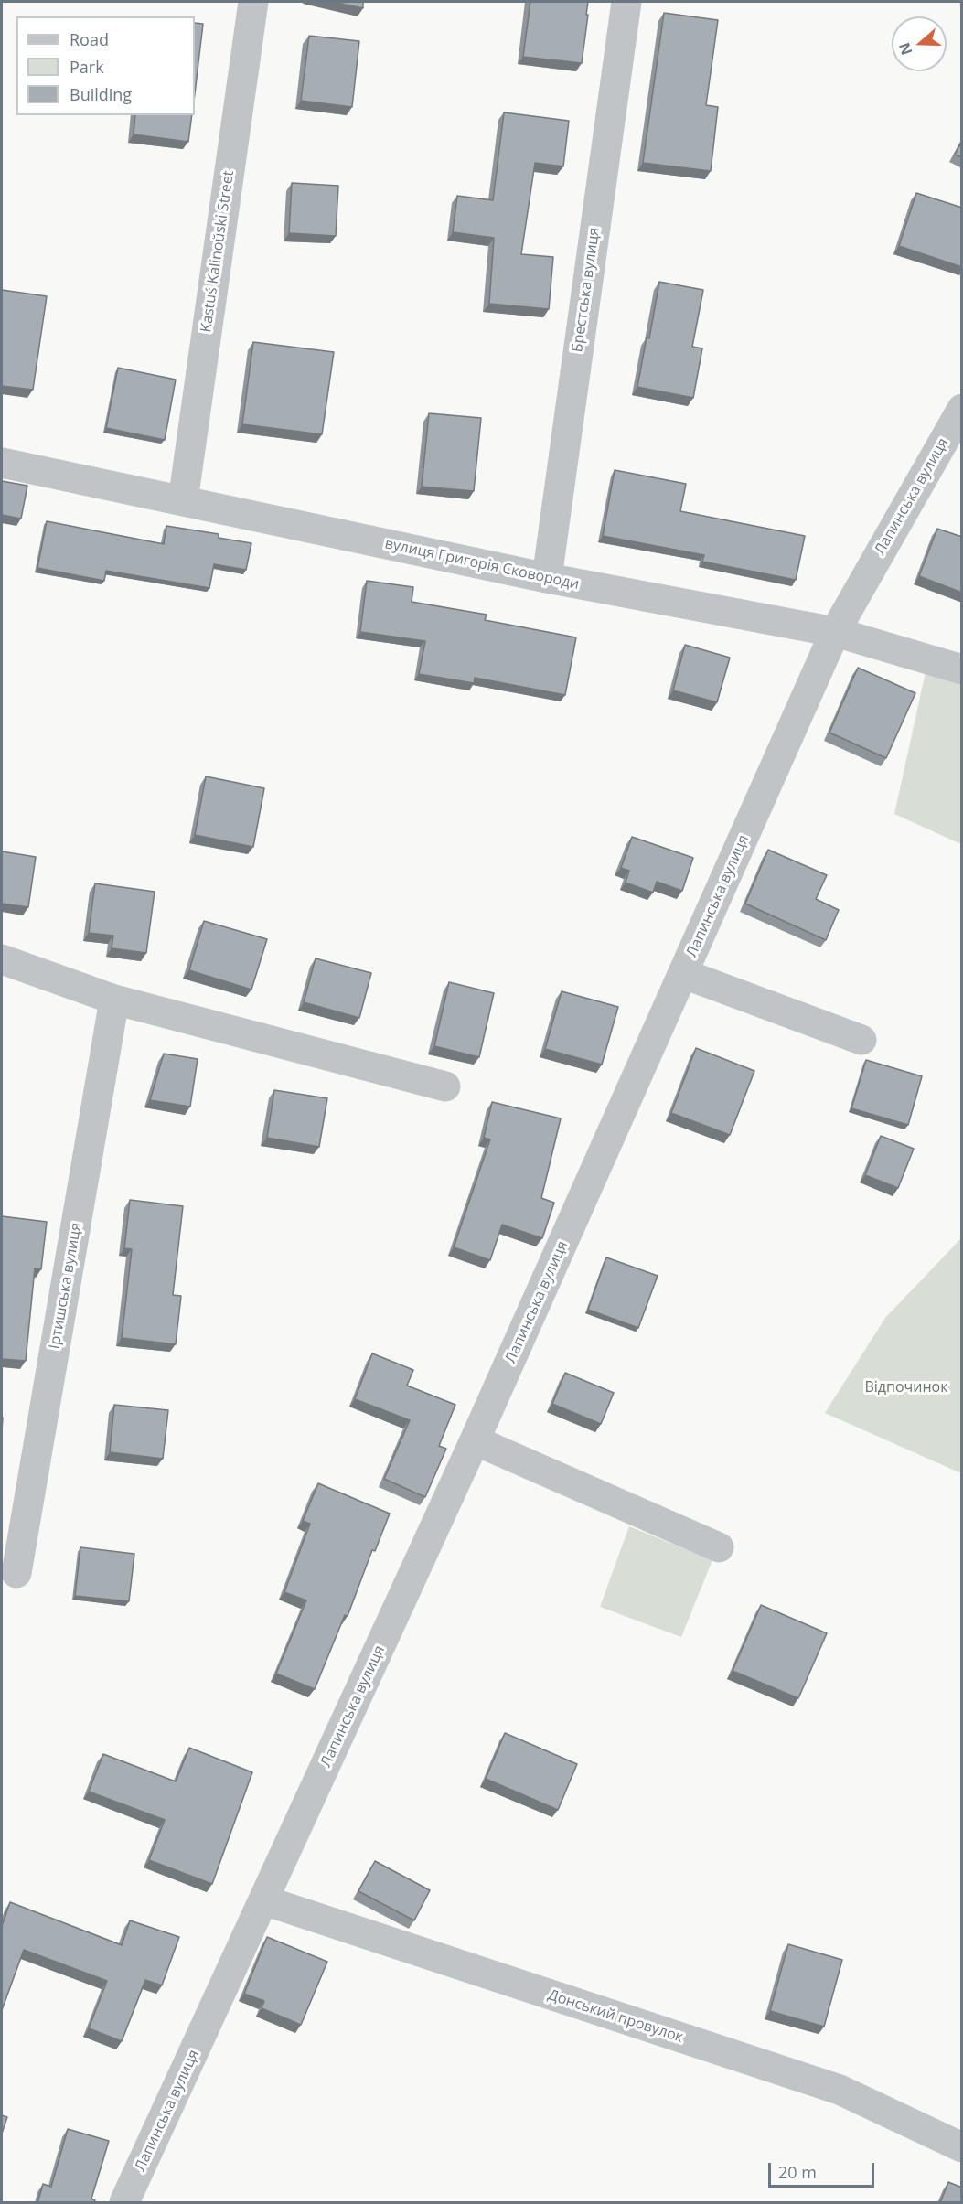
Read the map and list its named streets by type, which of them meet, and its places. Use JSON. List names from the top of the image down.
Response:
{
  "streets": {
    "street": [
      "Kastuś Kalinoŭski Street",
      "Брестська вулиця",
      "Лапинська вулиця",
      "вулиця Григорія Сковороди",
      "Іртишська вулиця",
      "Донський провулок"
    ]
  },
  "crossings": [
    ["Kastuś Kalinoŭski Street", "вулиця Григорія Сковороди"],
    ["Брестська вулиця", "вулиця Григорія Сковороди"],
    ["Лапинська вулиця", "вулиця Григорія Сковороди"],
    ["Лапинська вулиця", "Донський провулок"]
  ],
  "parks": ["Відпочинок"],
  "legend": ["Road", "Park", "Building"],
  "scale_bar": "20 m",
  "north": "left"
}
